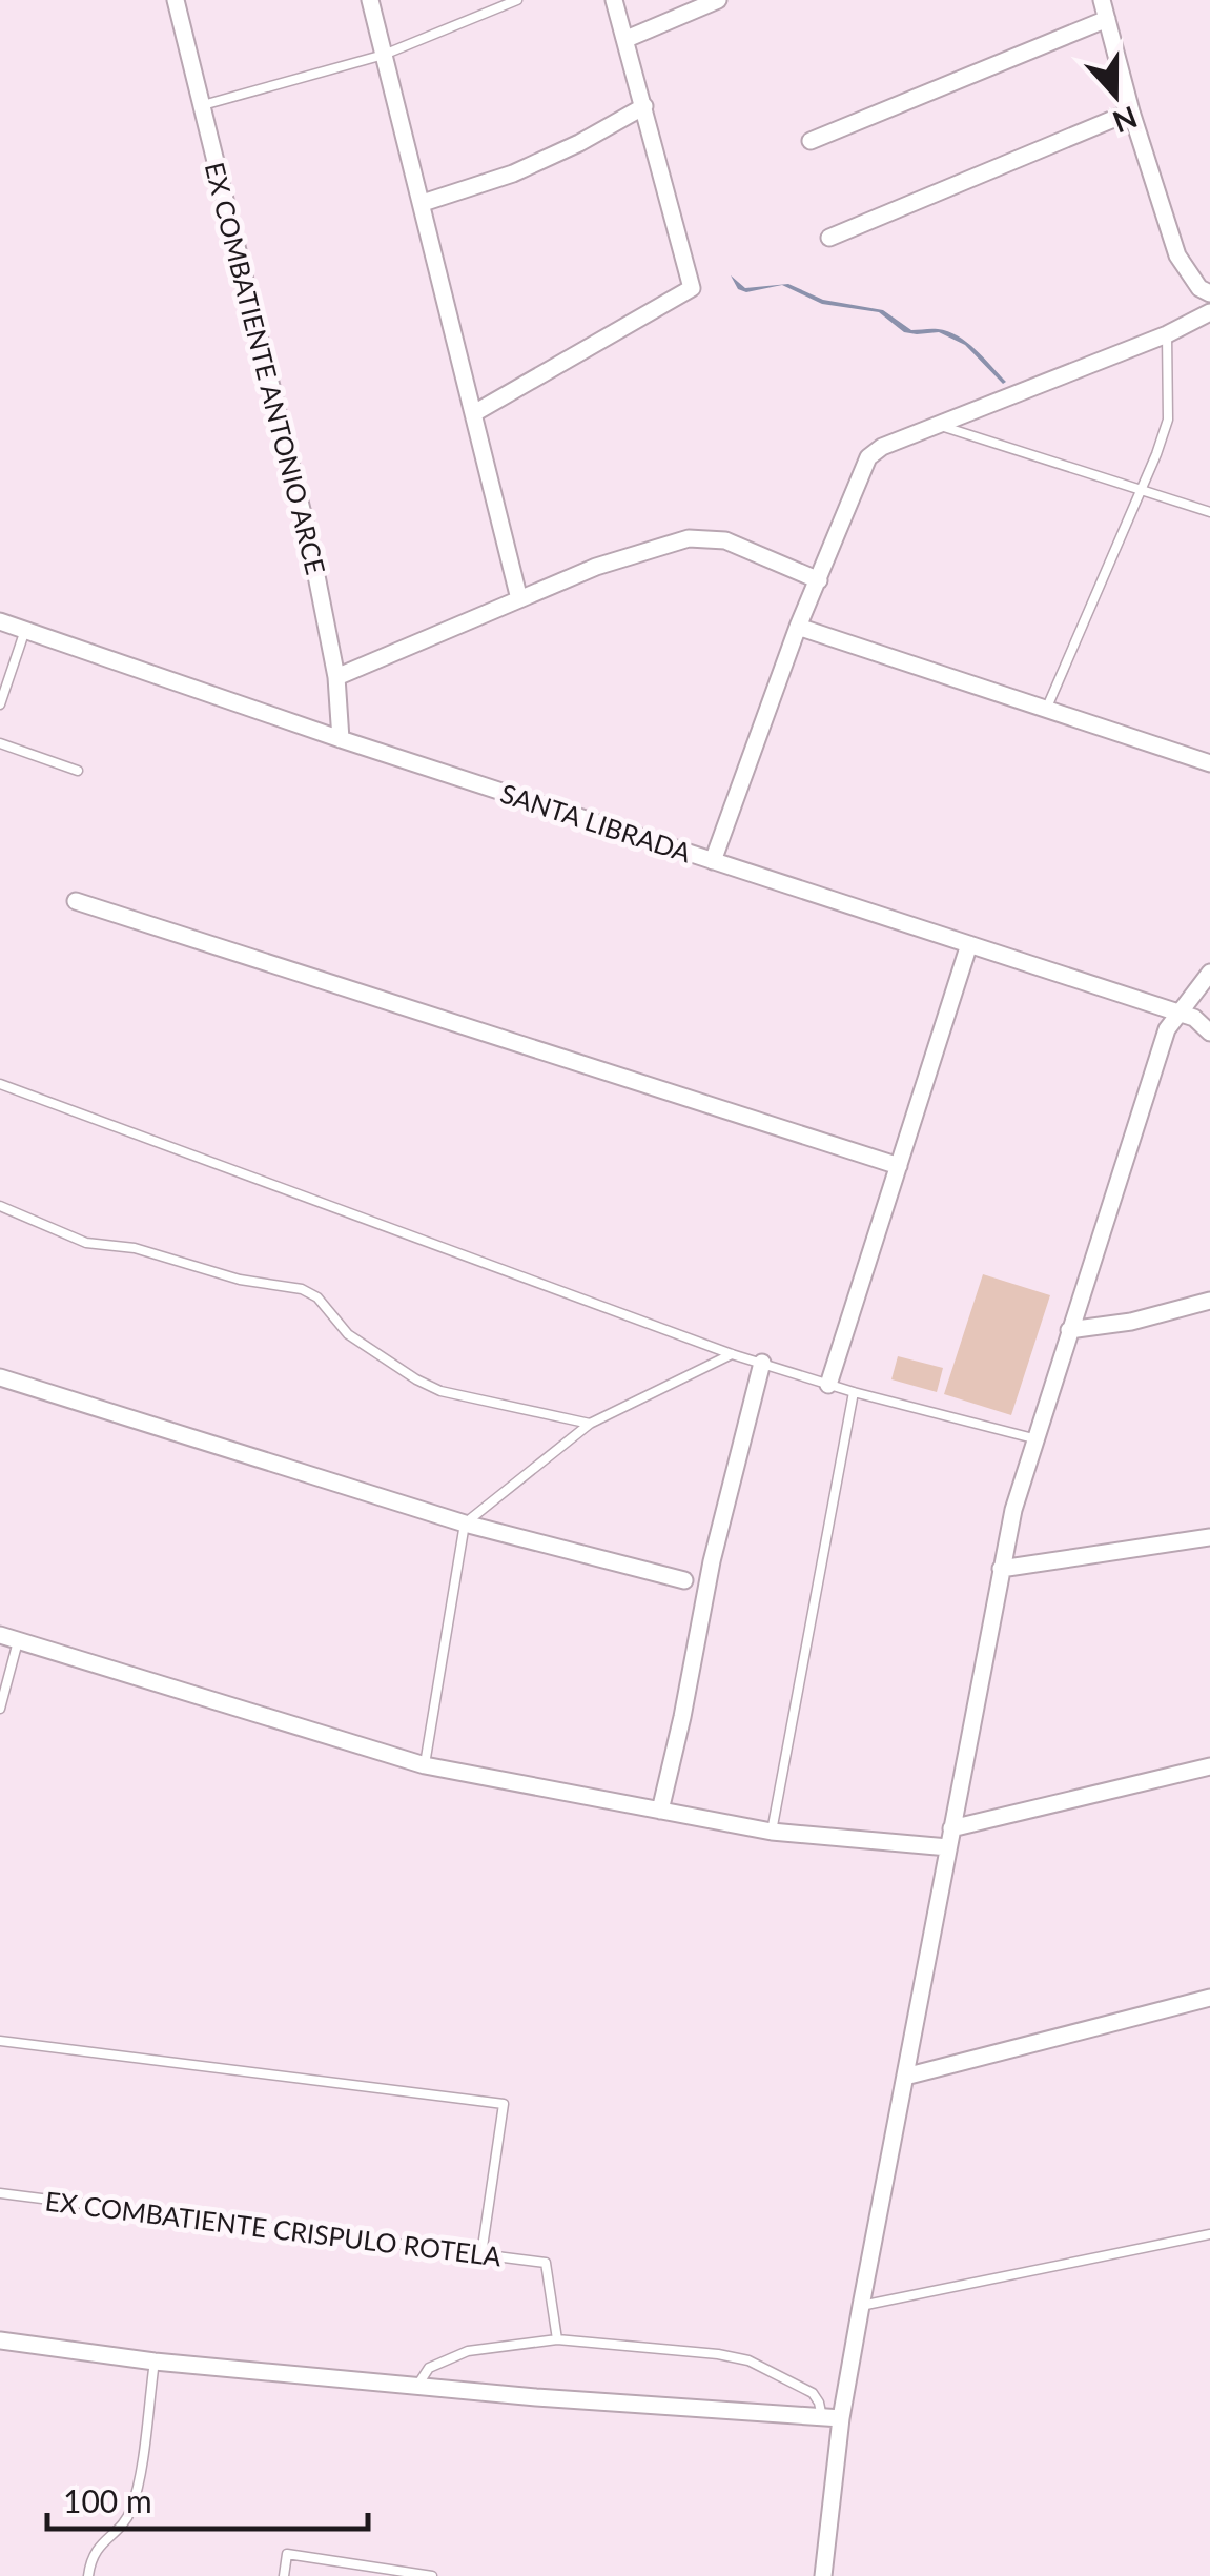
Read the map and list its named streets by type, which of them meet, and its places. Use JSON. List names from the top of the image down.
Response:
{
  "streets": {
    "street": ["EX COMBATIENTE ANTONIO ARCE", "SANTA LIBRADA"],
    "lane": ["EX COMBATIENTE CRISPULO ROTELA"]
  },
  "crossings": [
    ["EX COMBATIENTE ANTONIO ARCE", "SANTA LIBRADA"]
  ],
  "scale_bar": "100 m",
  "north": "bottom"
}
